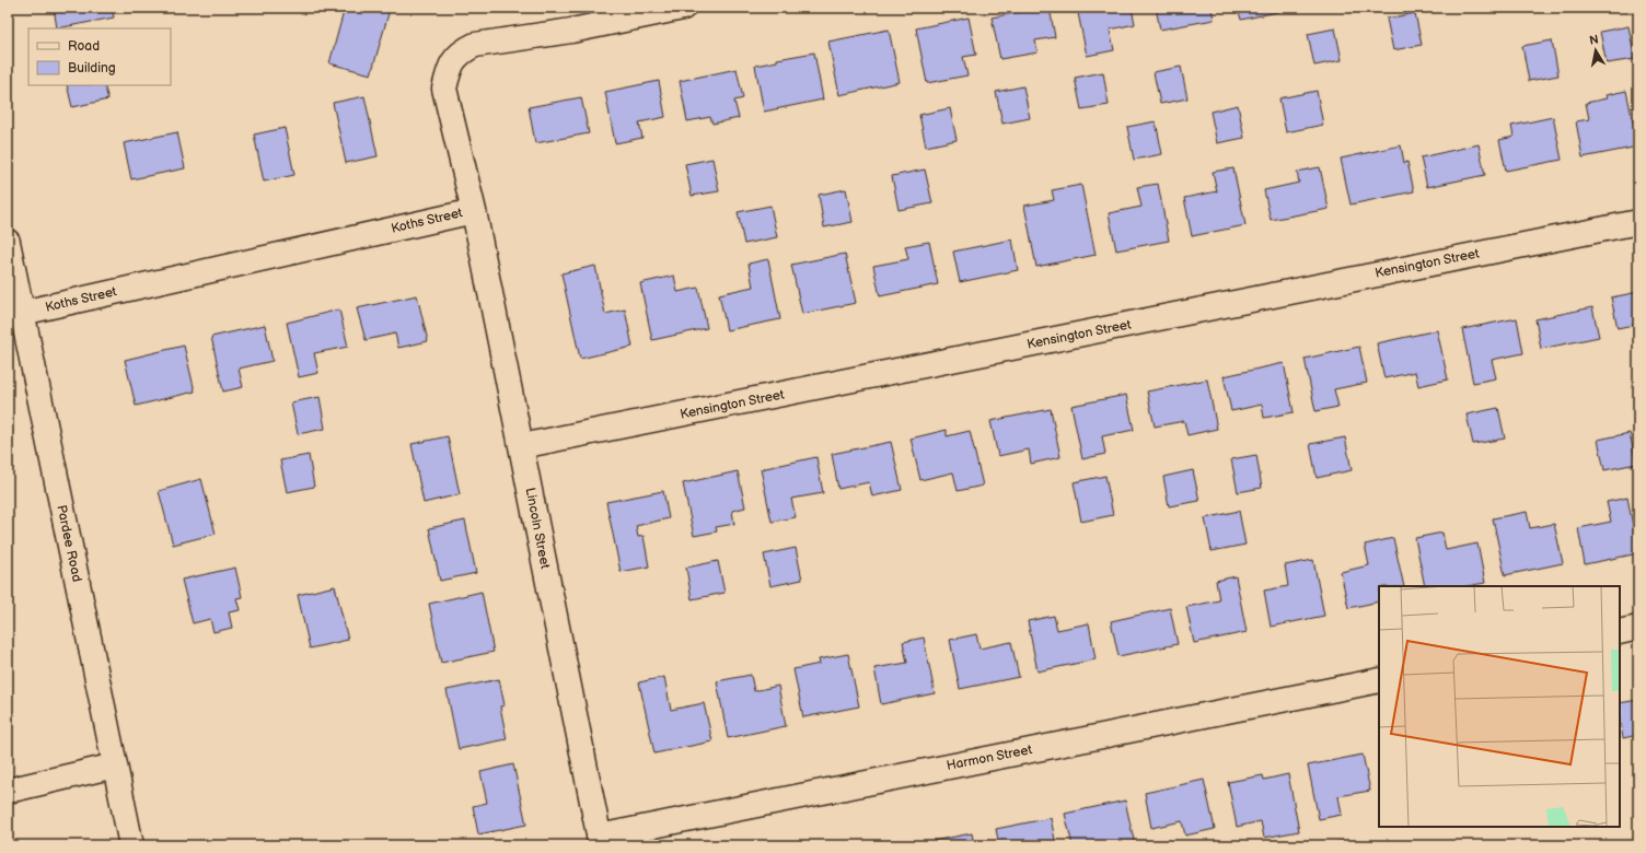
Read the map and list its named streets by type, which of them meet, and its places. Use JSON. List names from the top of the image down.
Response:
{
  "streets": {
    "street": [
      "Koths Street",
      "Kensington Street",
      "Lincoln Street",
      "Pardee Road",
      "Harmon Street"
    ]
  },
  "crossings": [
    ["Koths Street", "Lincoln Street"],
    ["Koths Street", "Pardee Road"],
    ["Kensington Street", "Lincoln Street"],
    ["Lincoln Street", "Harmon Street"]
  ],
  "legend": ["Road", "Building"],
  "north": "top"
}
